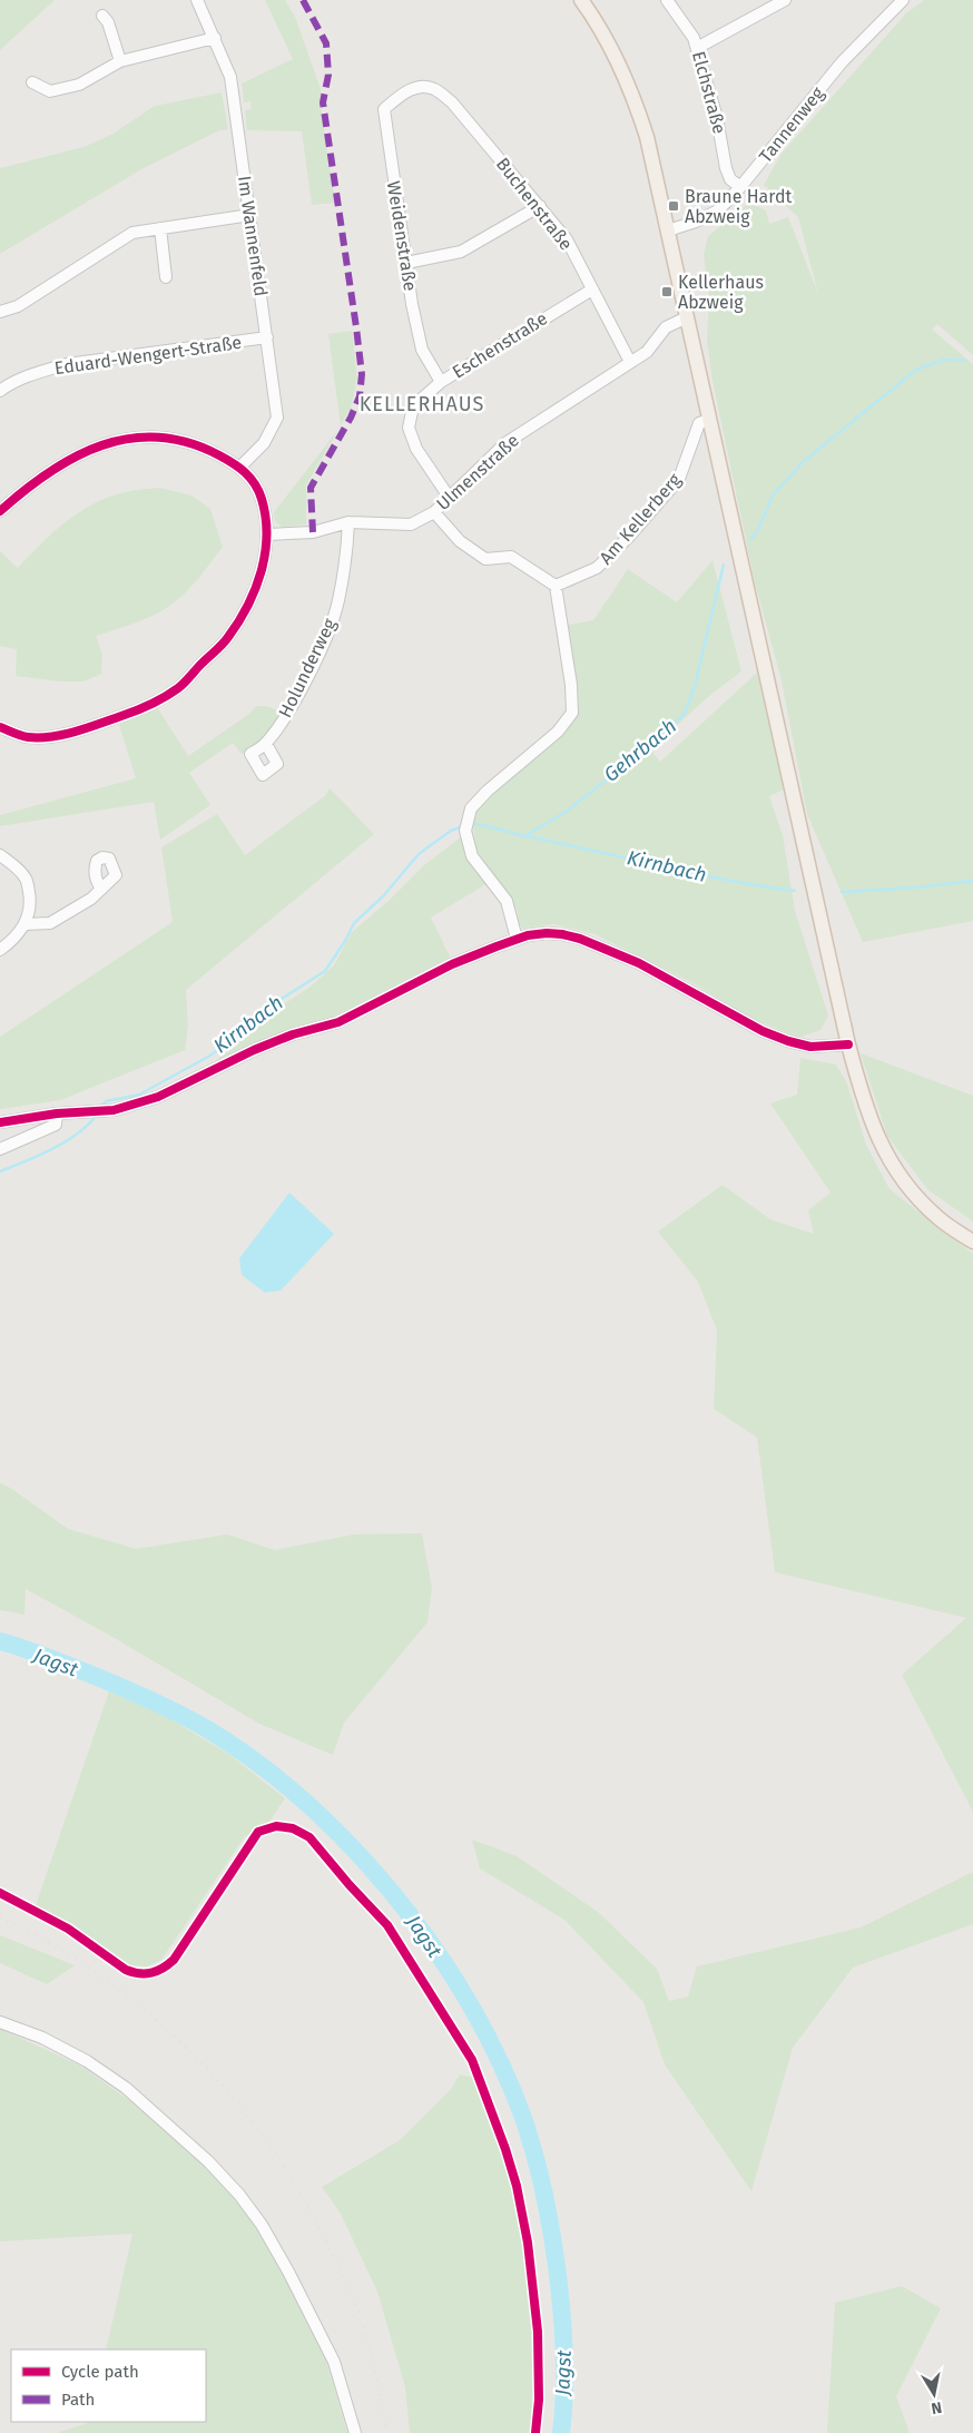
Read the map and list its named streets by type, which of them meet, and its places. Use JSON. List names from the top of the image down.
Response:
{
  "streets": {
    "street": [
      "Elchstraße",
      "Tannenweg",
      "Buchenstraße",
      "Im Wannenfeld",
      "Weidenstraße",
      "Eschenstraße",
      "Eduard-Wengert-Straße",
      "Ulmenstraße",
      "Am Kellerberg",
      "Holunderweg"
    ]
  },
  "crossings": [
    ["Elchstraße", "Tannenweg"],
    ["Buchenstraße", "Weidenstraße"],
    ["Buchenstraße", "Eschenstraße"],
    ["Buchenstraße", "Ulmenstraße"],
    ["Im Wannenfeld", "Eduard-Wengert-Straße"],
    ["Weidenstraße", "Eschenstraße"],
    ["Eschenstraße", "Ulmenstraße"],
    ["Ulmenstraße", "Holunderweg"]
  ],
  "districts": ["KELLERHAUS"],
  "water": ["Gehrbach", "Kirnbach", "Jagst"],
  "places": {
    "transit": ["Braune Hardt Abzweig", "Kellerhaus Abzweig"]
  },
  "legend": ["Cycle path", "Path"],
  "north": "bottom"
}
